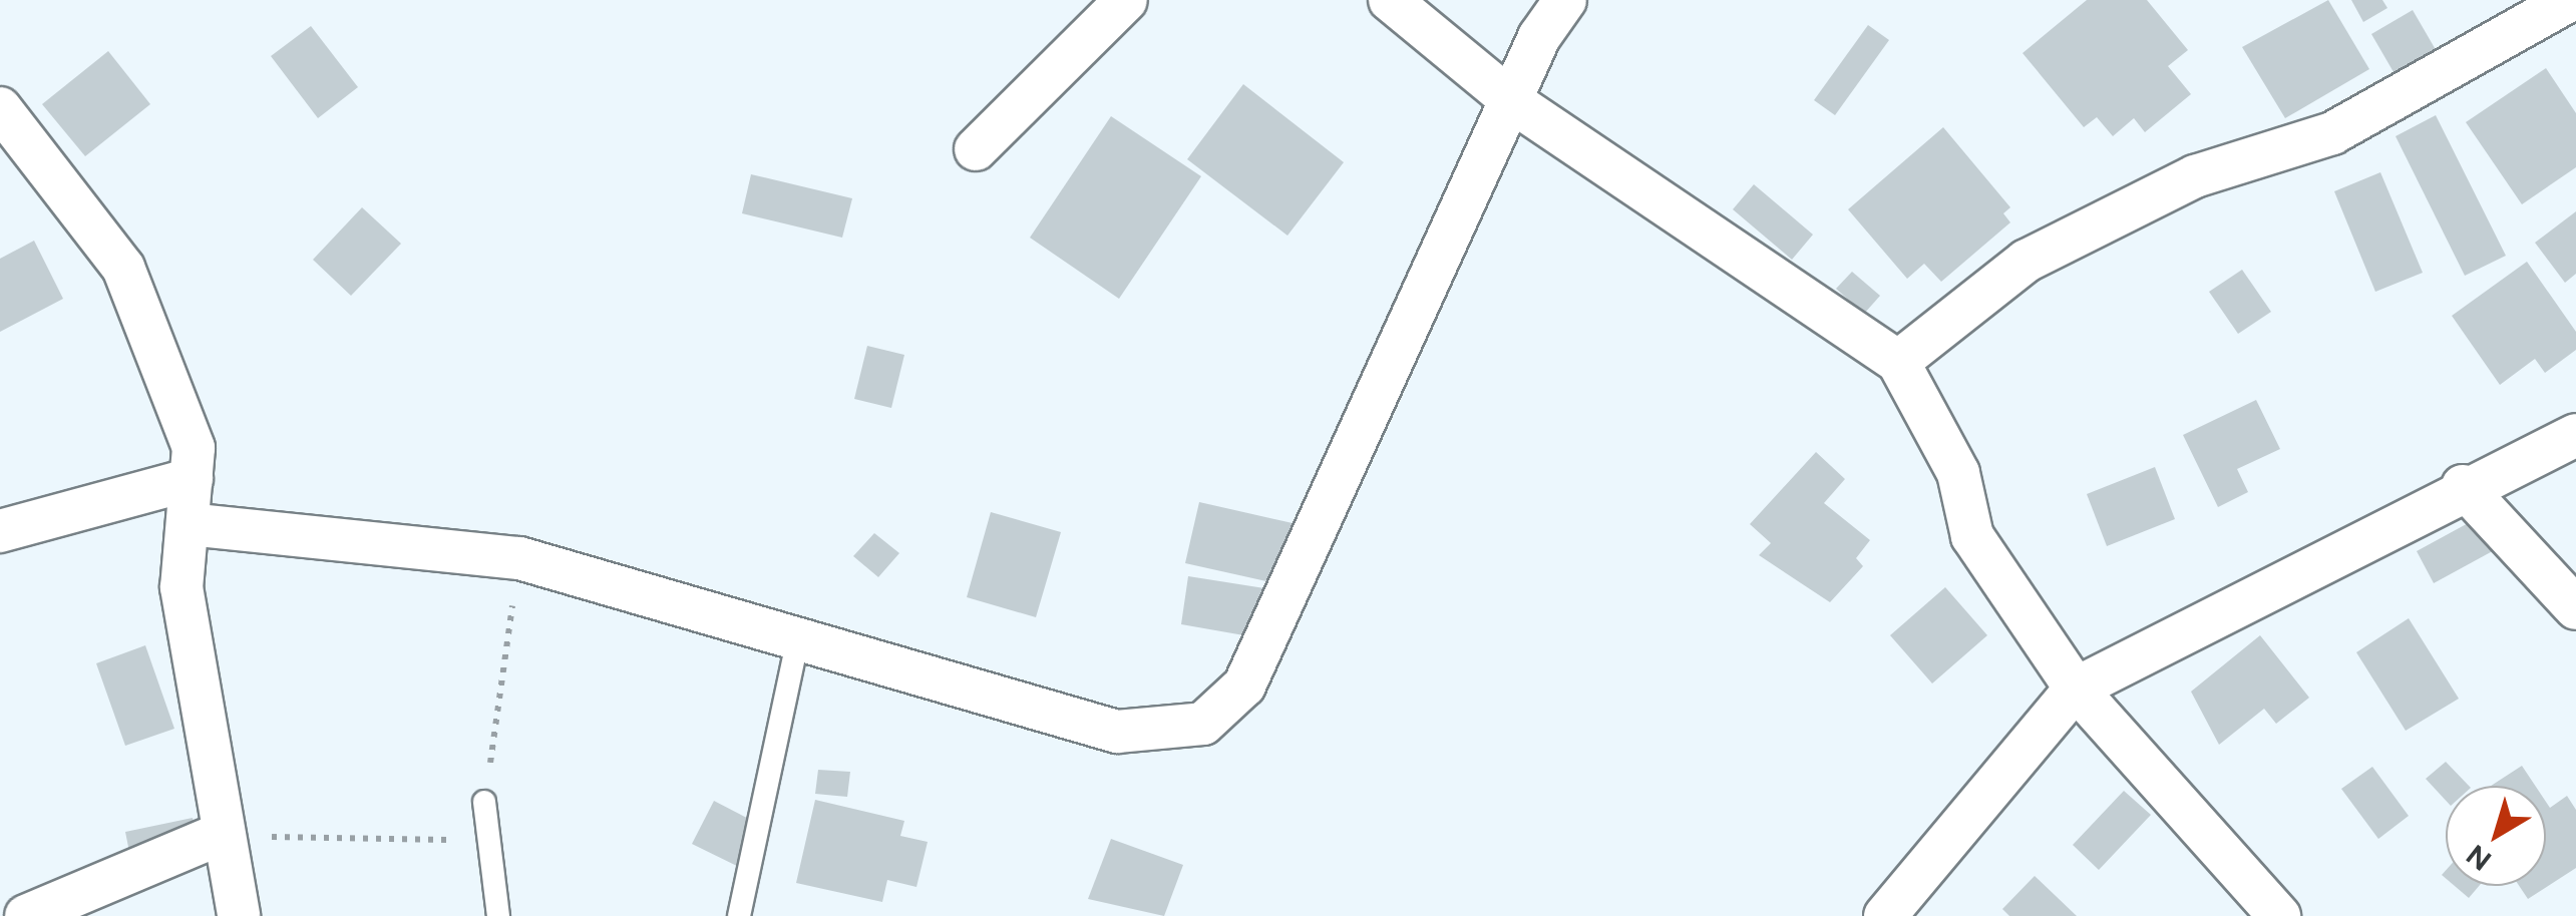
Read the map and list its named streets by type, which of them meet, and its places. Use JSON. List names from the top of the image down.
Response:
{
  "north": "bottom left"
}
